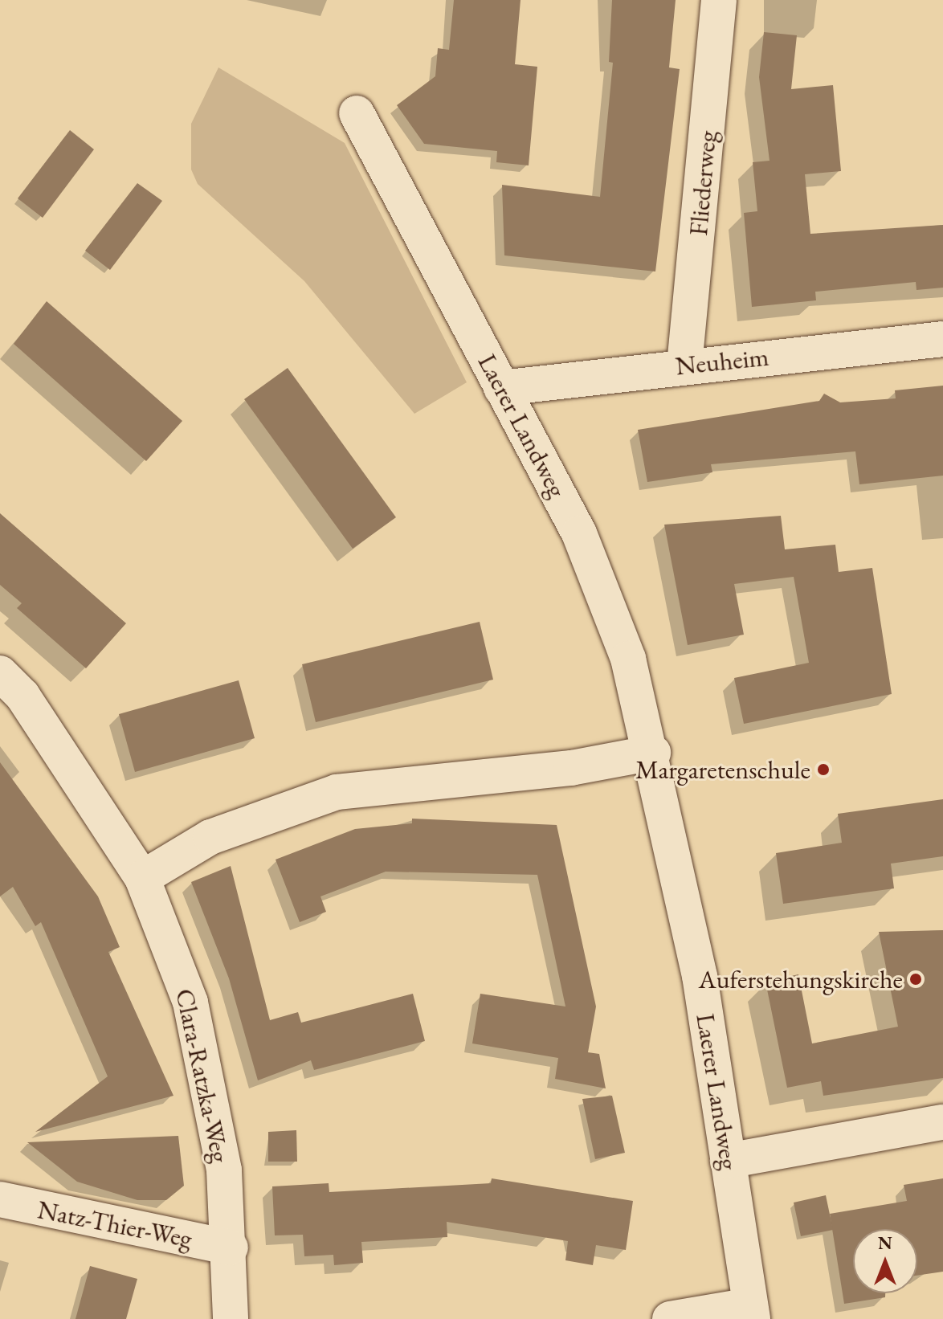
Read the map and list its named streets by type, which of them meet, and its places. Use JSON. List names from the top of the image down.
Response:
{
  "streets": {
    "street": [
      "Fliederweg",
      "Neuheim",
      "Laerer Landweg",
      "Clara-Ratzka-Weg",
      "Natz-Thier-Weg"
    ]
  },
  "crossings": [
    ["Fliederweg", "Neuheim"],
    ["Neuheim", "Laerer Landweg"],
    ["Clara-Ratzka-Weg", "Natz-Thier-Weg"]
  ],
  "places": ["Margaretenschule", "Auferstehungskirche"],
  "north": "top"
}
